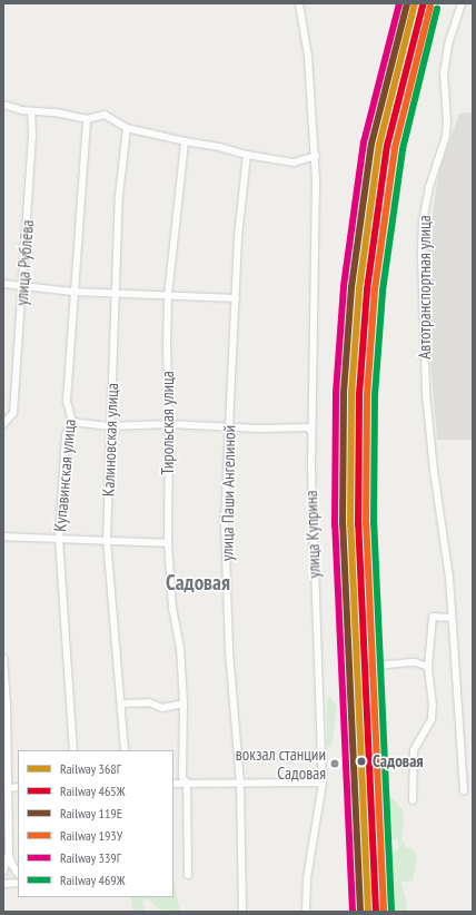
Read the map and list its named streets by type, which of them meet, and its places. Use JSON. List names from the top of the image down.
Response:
{
  "streets": {
    "street": [
      "улица Рублёва",
      "Автотранспортная улица",
      "Тирольская улица",
      "Калиновская улица",
      "Купавинская улица",
      "улица Паши Ангелиной",
      "улица Куприна"
    ]
  },
  "districts": ["Садовая"],
  "places": ["Садовая", "вокзал станции Садовая"],
  "lines": [
    "rail line 368Г",
    "rail line 119Е",
    "rail line 339Г",
    "rail line 465Ж",
    "rail line 193У",
    "rail line 469Ж"
  ],
  "legend": [
    "Railway 368Г",
    "Railway 465Ж",
    "Railway 119Е",
    "Railway 193У",
    "Railway 339Г",
    "Railway 469Ж"
  ]
}
